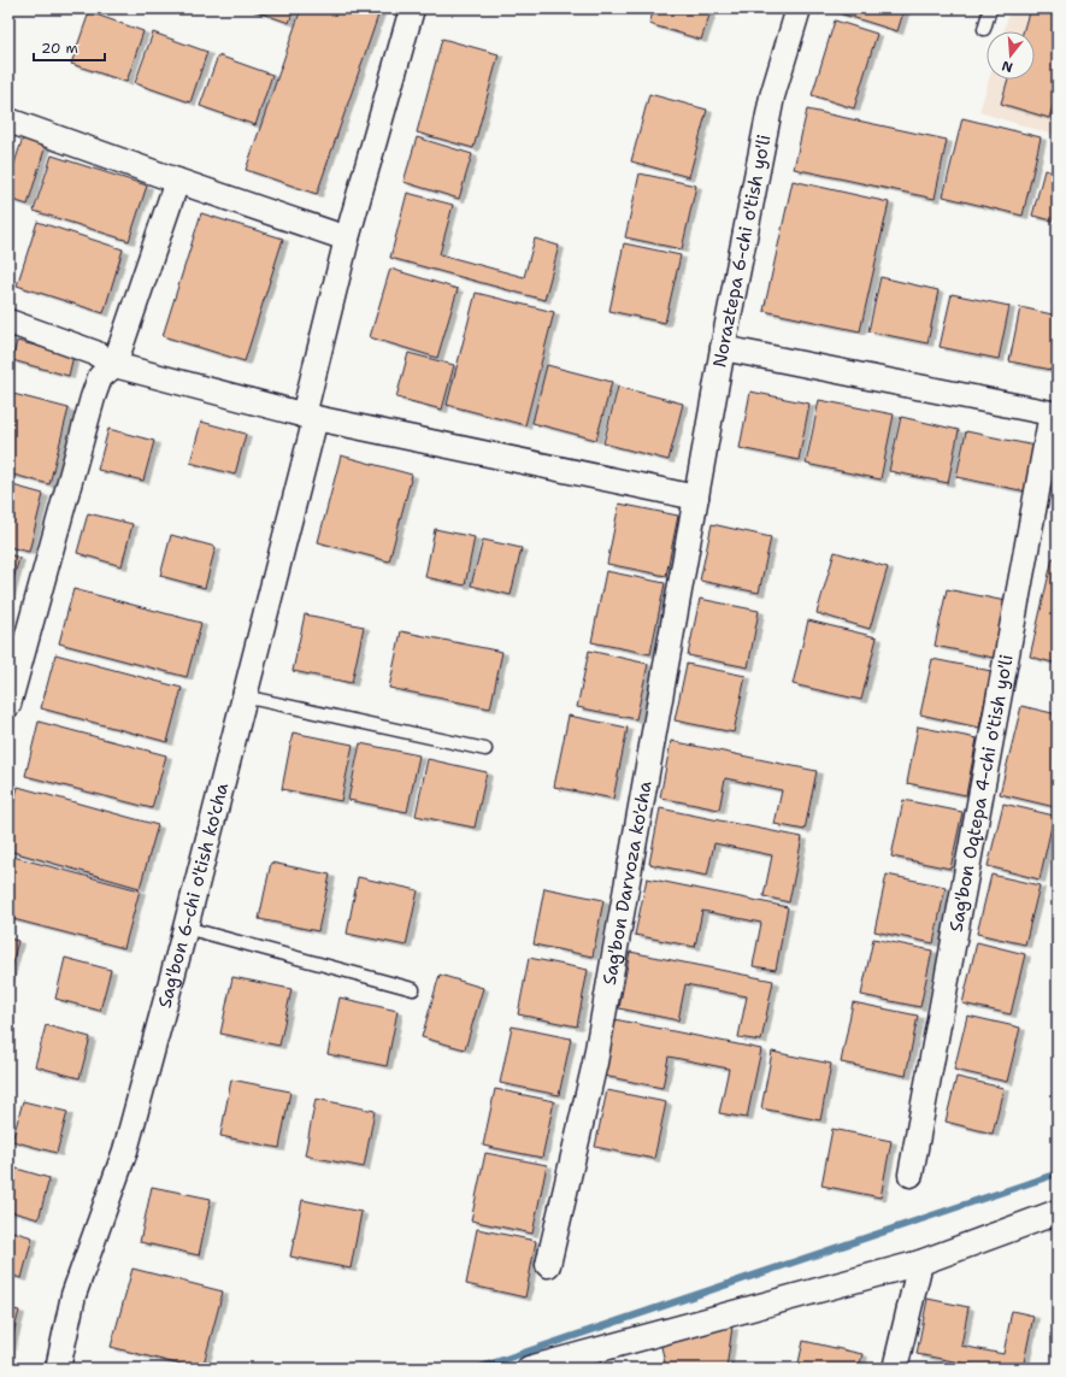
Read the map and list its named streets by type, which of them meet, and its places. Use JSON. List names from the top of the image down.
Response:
{
  "streets": {
    "street": [
      "Noraztepa 6-chi o'tish yo'li",
      "Sag'bon Oqtepa 4-chi o'tish yo'li",
      "Sag'bon Darvoza ko'cha",
      "Sag'bon 6-chi o'tish ko'cha"
    ]
  },
  "crossings": [
    ["Noraztepa 6-chi o'tish yo'li", "Sag'bon Darvoza ko'cha"]
  ],
  "scale_bar": "20 m",
  "north": "bottom"
}
